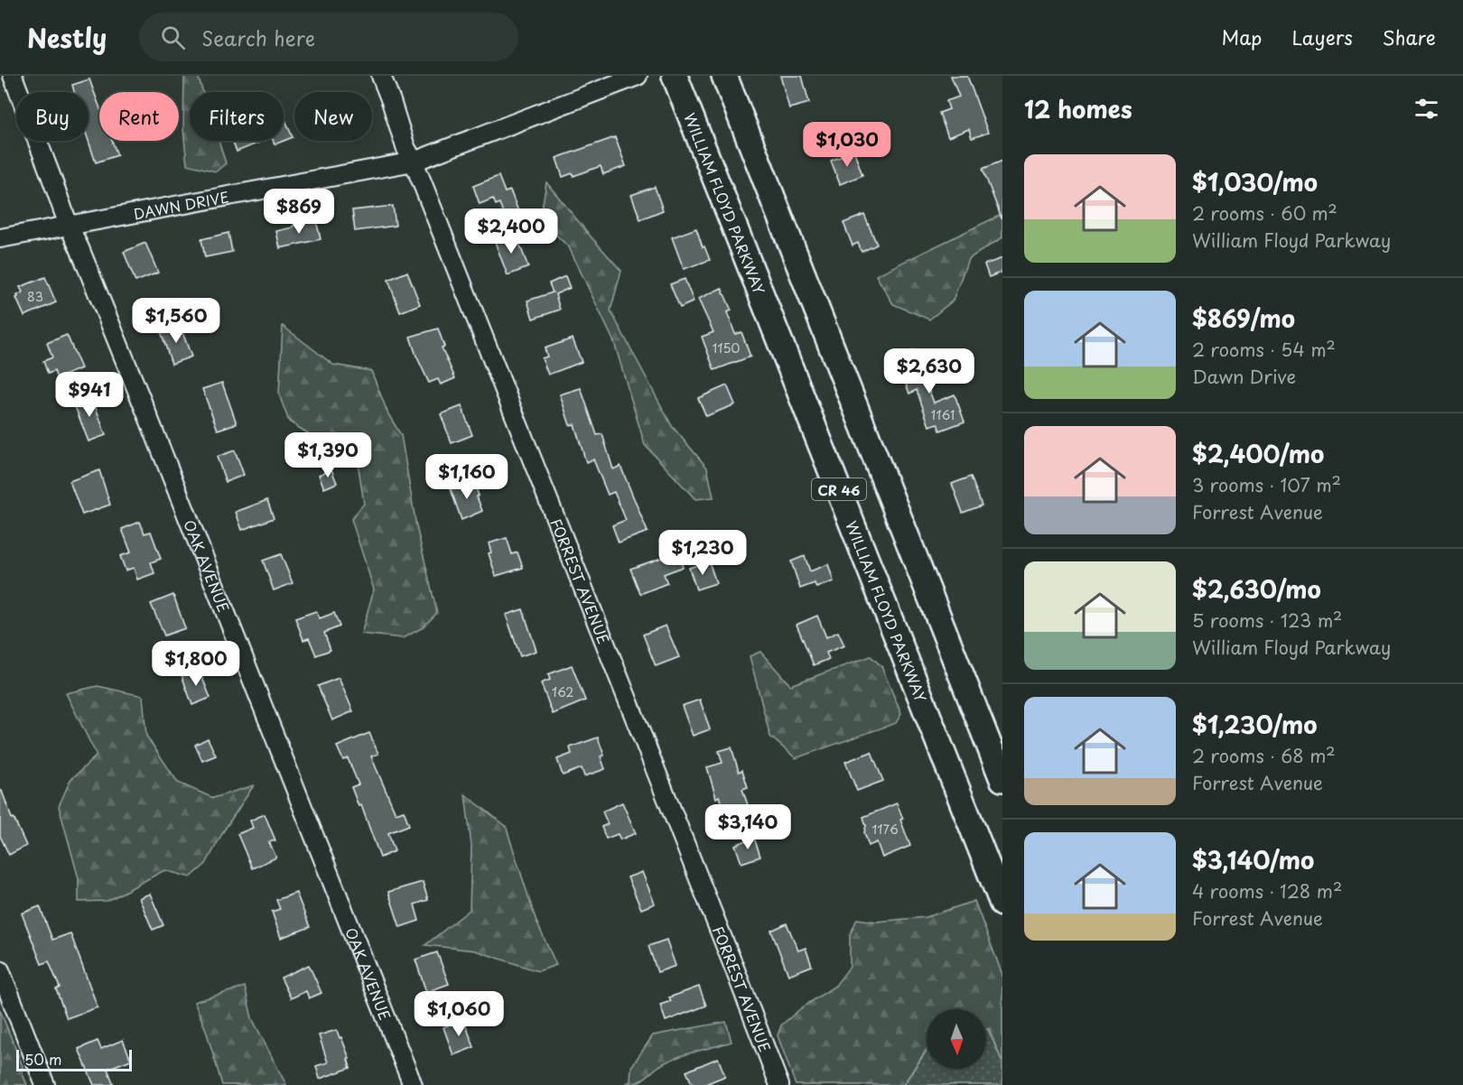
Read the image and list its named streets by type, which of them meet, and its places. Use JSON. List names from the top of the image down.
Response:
{
  "streets": {
    "highway": ["WILLIAM FLOYD PARKWAY", "CR 46"],
    "street": ["DAWN DRIVE", "OAK AVENUE", "FORREST AVENUE"]
  },
  "crossings": [
    ["DAWN DRIVE", "OAK AVENUE"],
    ["DAWN DRIVE", "FORREST AVENUE"]
  ],
  "house_numbers": [
    "83",
    "1150",
    "1161",
    "162",
    "1176"
  ],
  "scale_bar": "50 m",
  "north": "bottom",
  "page": {
    "header": "Nestly",
    "search": "Search here",
    "nav": ["Map", "Layers", "Share"],
    "heading": "12 homes",
    "chip": [
      "Buy",
      "Rent",
      "Filters",
      "New"
    ],
    "price": [
      "$1,030",
      "$869",
      "$2,400",
      "$1,560",
      "$2,630",
      "$941",
      "$1,390",
      "$1,160",
      "$1,230",
      "$1,800",
      "$3,140",
      "$1,060"
    ],
    "list": [
      {
        "name": "$1,030/mo",
        "note": "2 rooms · 60 m² · William Floyd Parkway"
      },
      {
        "name": "$869/mo",
        "note": "2 rooms · 54 m² · Dawn Drive"
      },
      {
        "name": "$2,400/mo",
        "note": "3 rooms · 107 m² · Forrest Avenue"
      },
      {
        "name": "$2,630/mo",
        "note": "5 rooms · 123 m² · William Floyd Parkway"
      },
      {
        "name": "$1,230/mo",
        "note": "2 rooms · 68 m² · Forrest Avenue"
      },
      {
        "name": "$3,140/mo",
        "note": "4 rooms · 128 m² · Forrest Avenue"
      }
    ],
    "scale": "50 m"
  }
}
